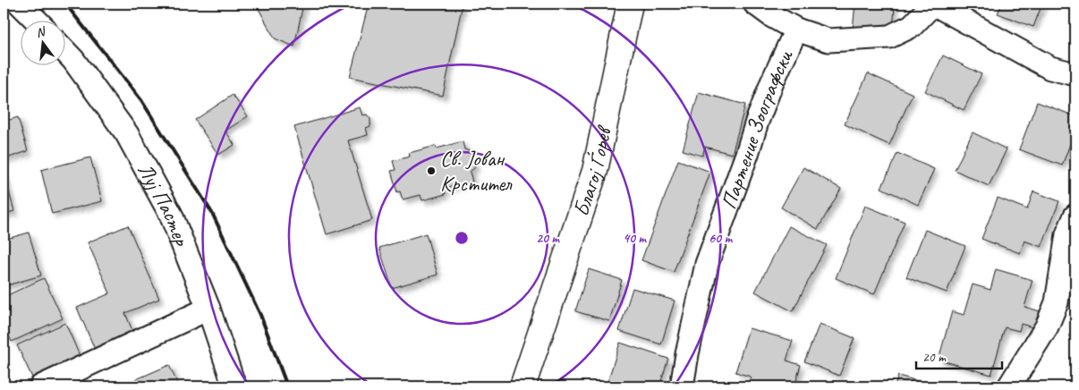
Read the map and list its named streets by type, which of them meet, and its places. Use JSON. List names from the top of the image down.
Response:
{
  "streets": {
    "main road": ["Благој Ѓорев"],
    "street": ["Партение Зоографски", "Луј Пастер"]
  },
  "places": ["Св. Јован Крстител"],
  "scale_bar": "20 m",
  "north": "top",
  "rings": ["20 m", "40 m", "60 m"]
}
